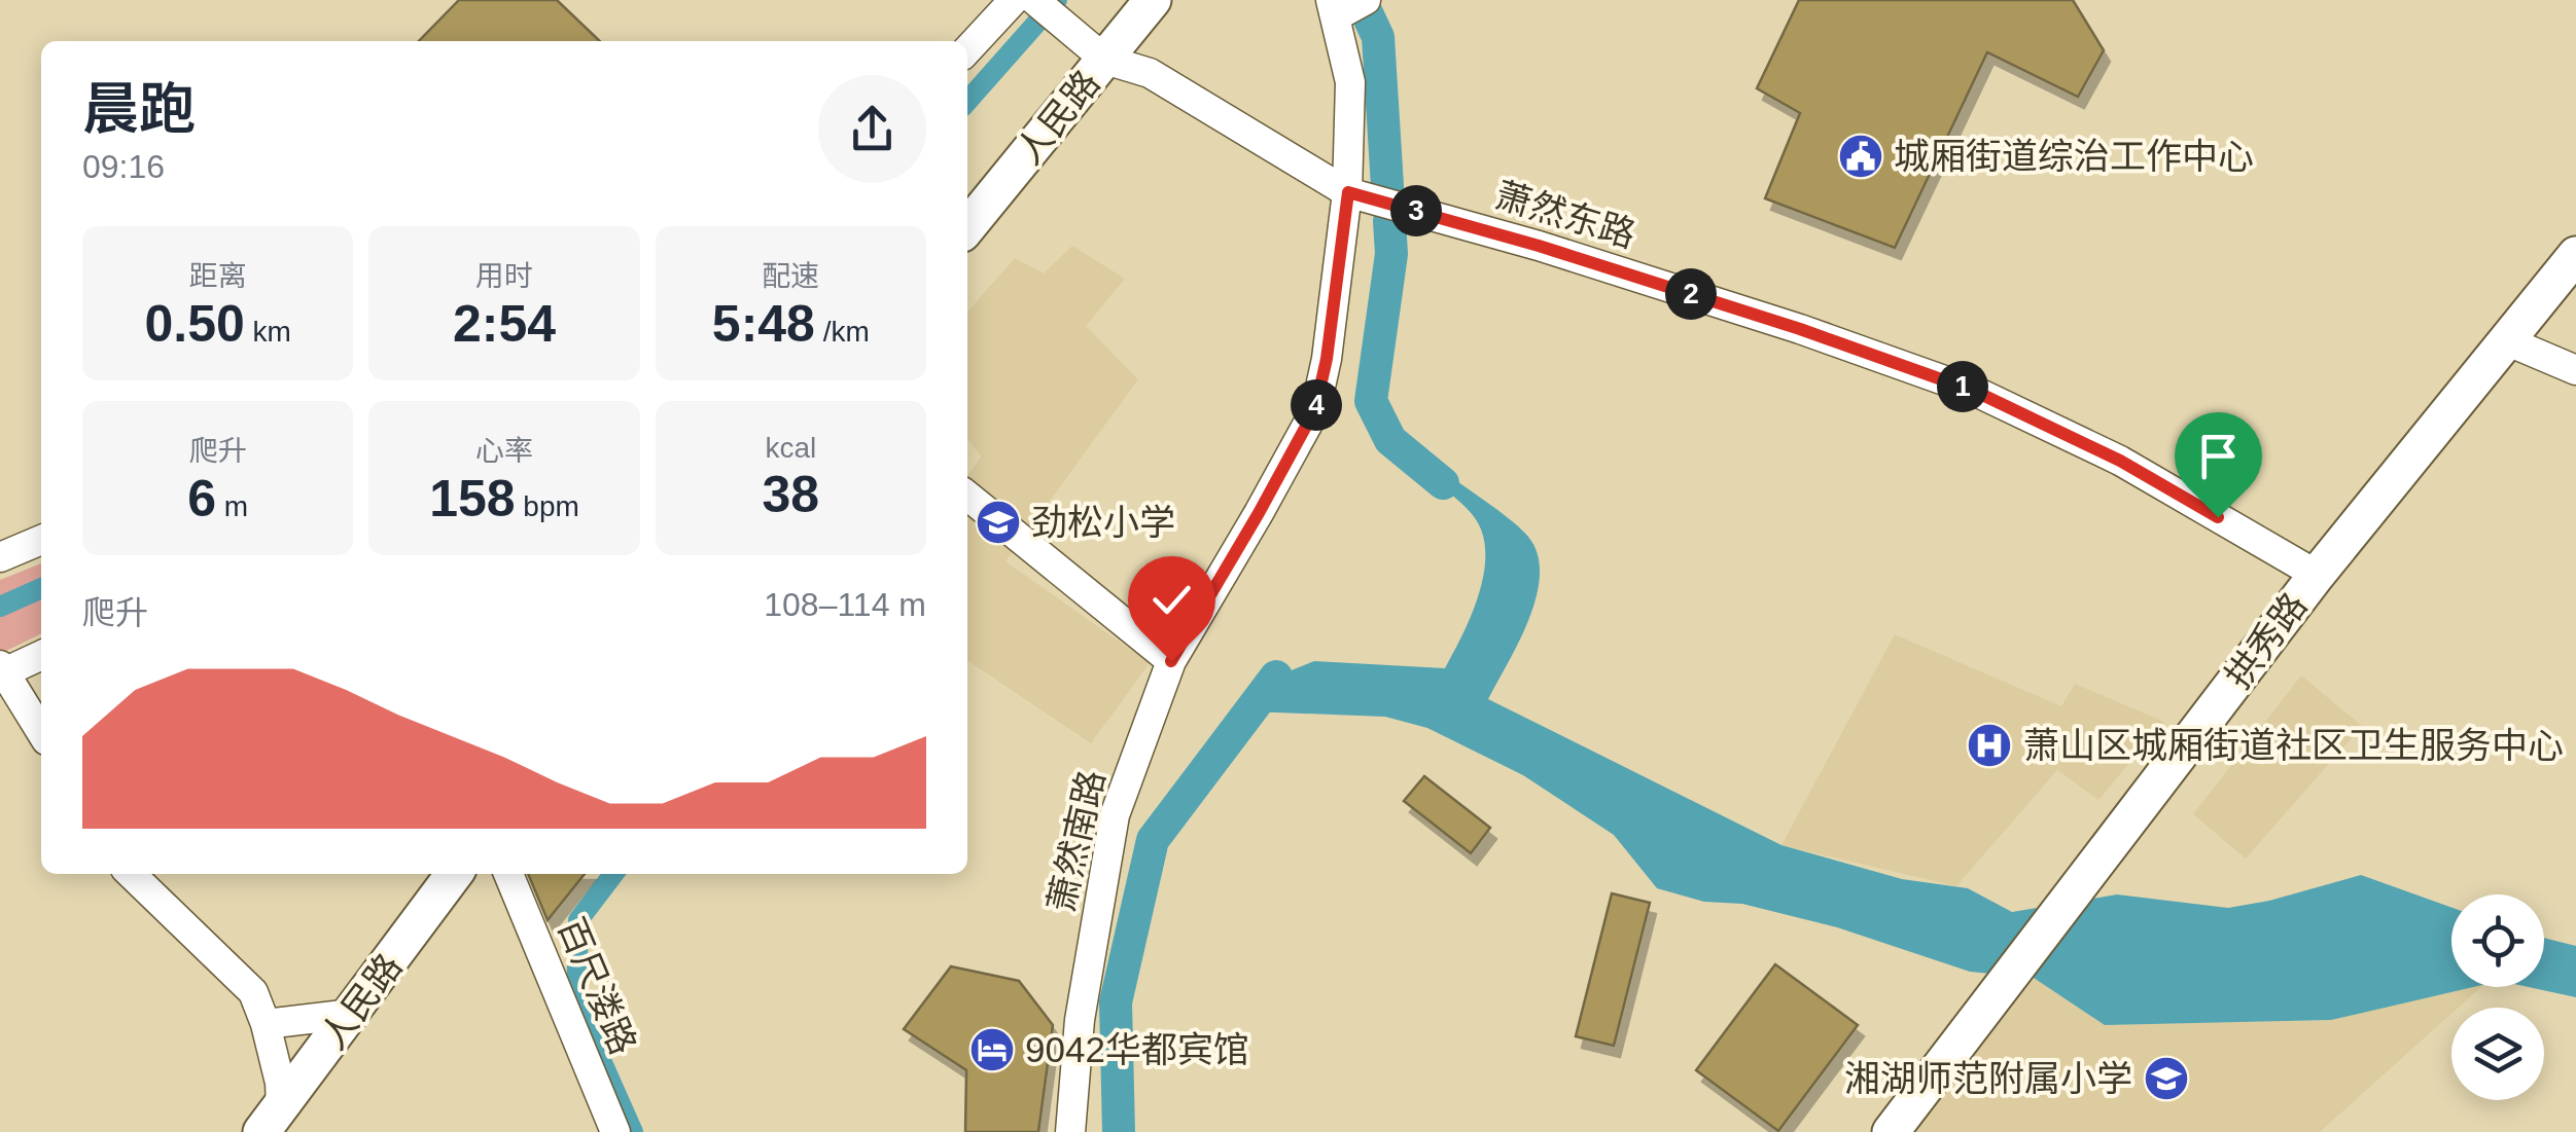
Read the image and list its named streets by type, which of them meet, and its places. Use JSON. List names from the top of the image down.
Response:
{
  "streets": {
    "main road": ["人民路", "拱秀路"],
    "street": ["萧然东路", "萧然南路", "百尺溇路"]
  },
  "crossings": [
    ["人民路", "萧然东路"],
    ["萧然东路", "拱秀路"],
    ["萧然东路", "萧然南路"]
  ],
  "places": {
    "public building": ["城厢街道综治工作中心"],
    "school or university": ["劲松小学", "湘湖师范附属小学"],
    "hospital": ["萧山区城厢街道社区卫生服务中心"],
    "hotel": ["9042华都宾馆"]
  },
  "page": {
    "heading": ["晨跑", "09:16"],
    "pins": [
      "3",
      "2",
      "1",
      "4"
    ],
    "stats": [
      ["距离", "0.50 km"],
      ["用时", "2:54"],
      ["配速", "5:48 /km"],
      ["爬升", "6 m"],
      ["心率", "158 bpm"],
      ["kcal", "38"]
    ],
    "chart": ["爬升", "108–114 m"]
  }
}
